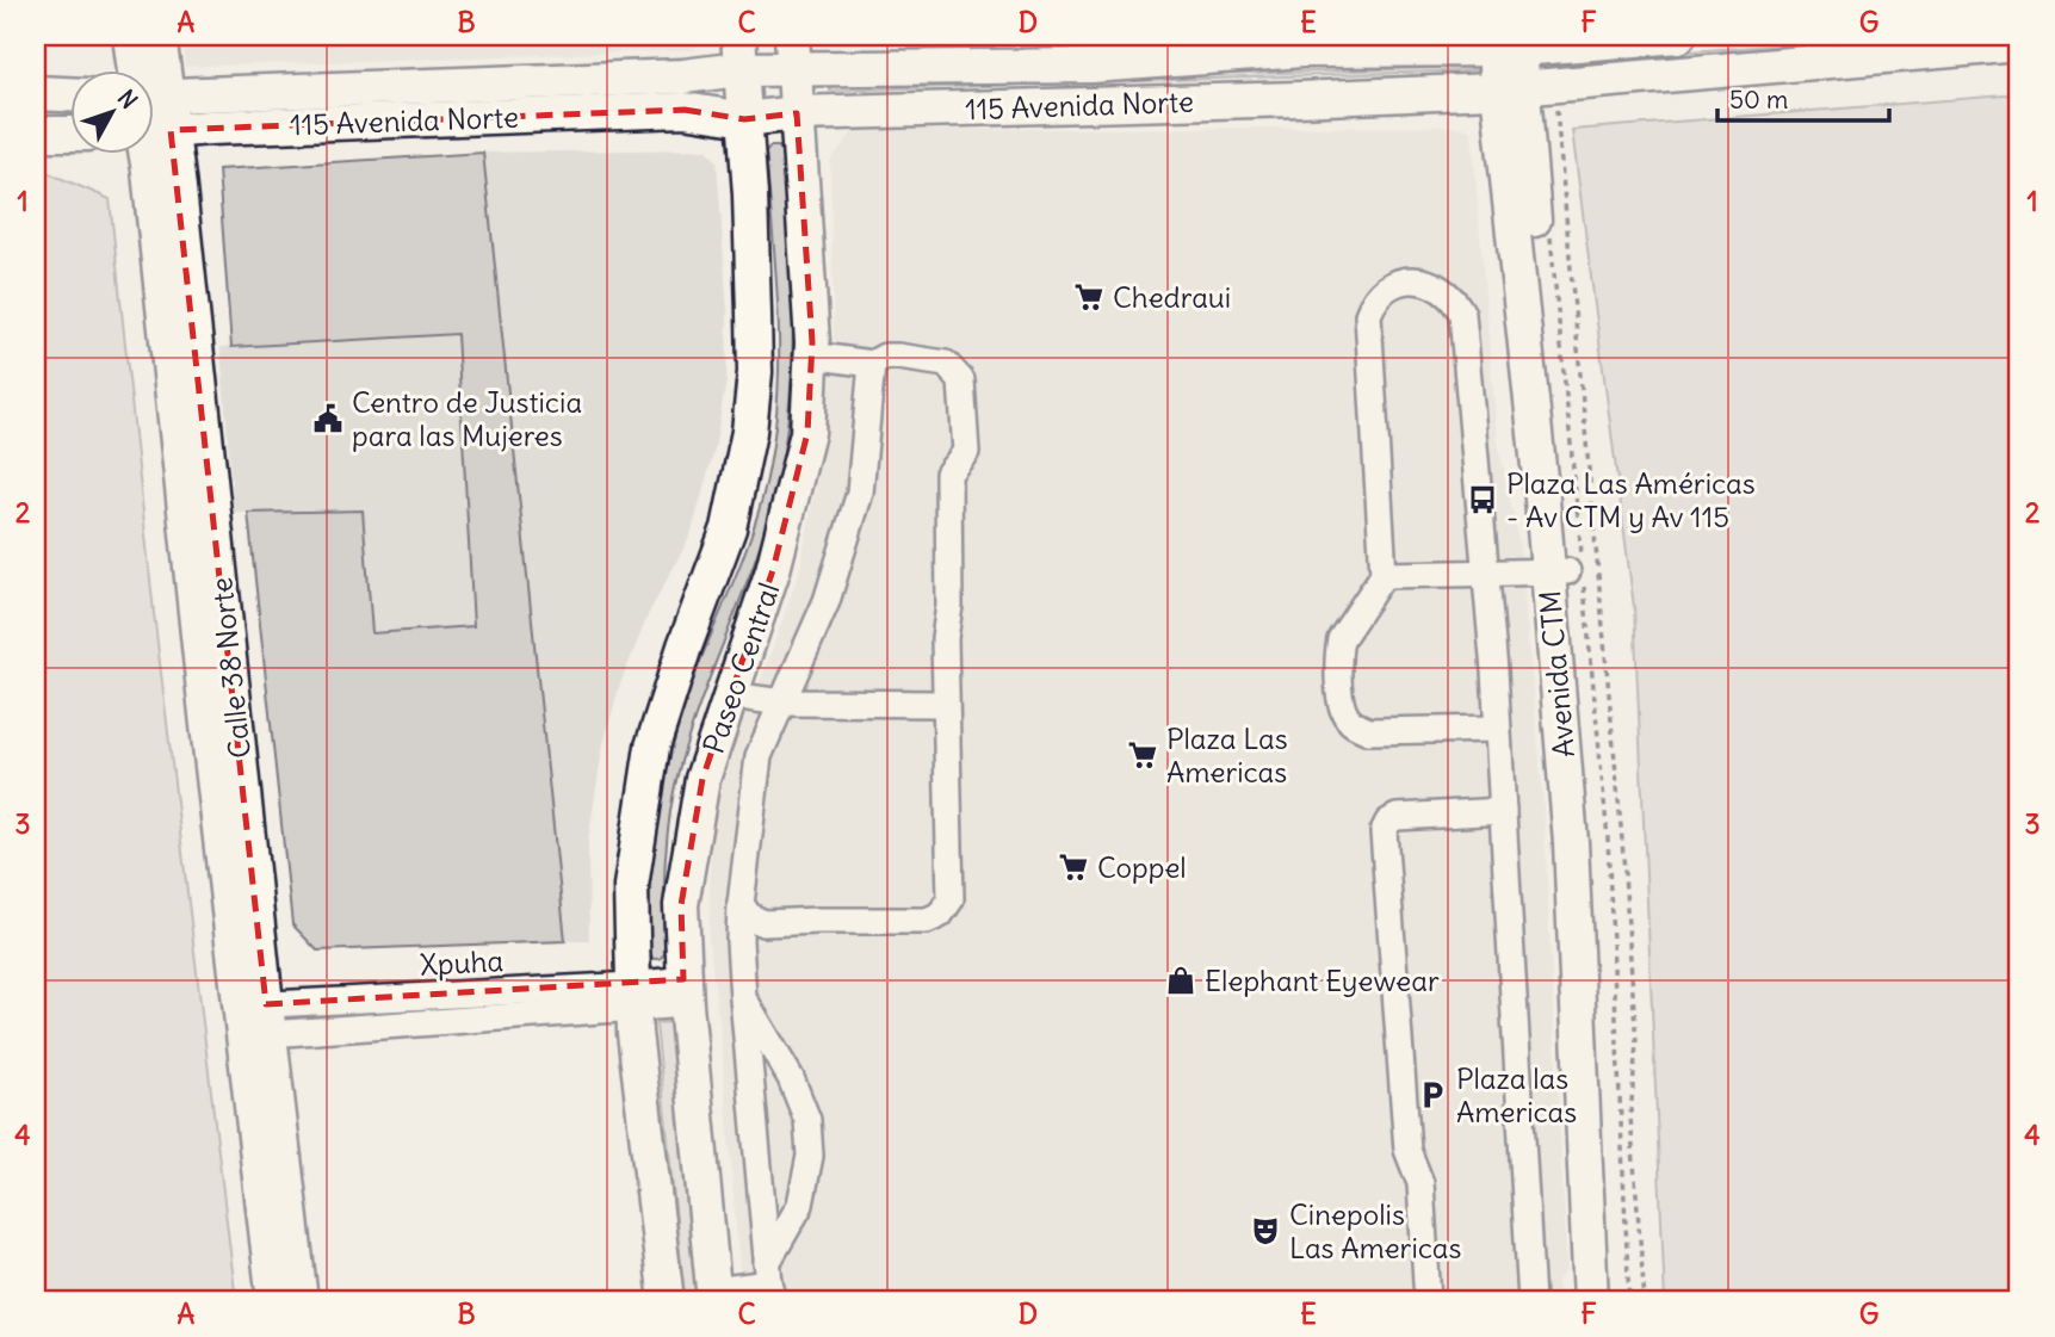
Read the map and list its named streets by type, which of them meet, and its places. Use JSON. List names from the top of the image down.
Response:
{
  "streets": {
    "main road": [
      "115 Avenida Norte",
      "Calle 38 Norte",
      "Paseo Central",
      "Avenida CTM"
    ],
    "street": ["Xpuha"]
  },
  "crossings": [
    ["115 Avenida Norte", "Paseo Central"],
    ["115 Avenida Norte", "Avenida CTM"],
    ["Calle 38 Norte", "Xpuha"],
    ["Paseo Central", "Xpuha"]
  ],
  "places": {
    "supermarket": ["Chedraui", "Plaza Las Americas", "Coppel"],
    "public building": ["Centro de Justicia para las Mujeres"],
    "bus stop": ["Plaza Las Américas - Av CTM y Av 115"],
    "shop": ["Elephant Eyewear"],
    "parking": ["Plaza las Americas"],
    "theatre": ["Cinepolis Las Americas"]
  },
  "scale_bar": "50 m",
  "north": "top right",
  "grid": {
    "columns": [
      "A",
      "B",
      "C",
      "D",
      "E",
      "F",
      "G"
    ],
    "rows": [
      "1",
      "2",
      "3",
      "4"
    ]
  }
}
